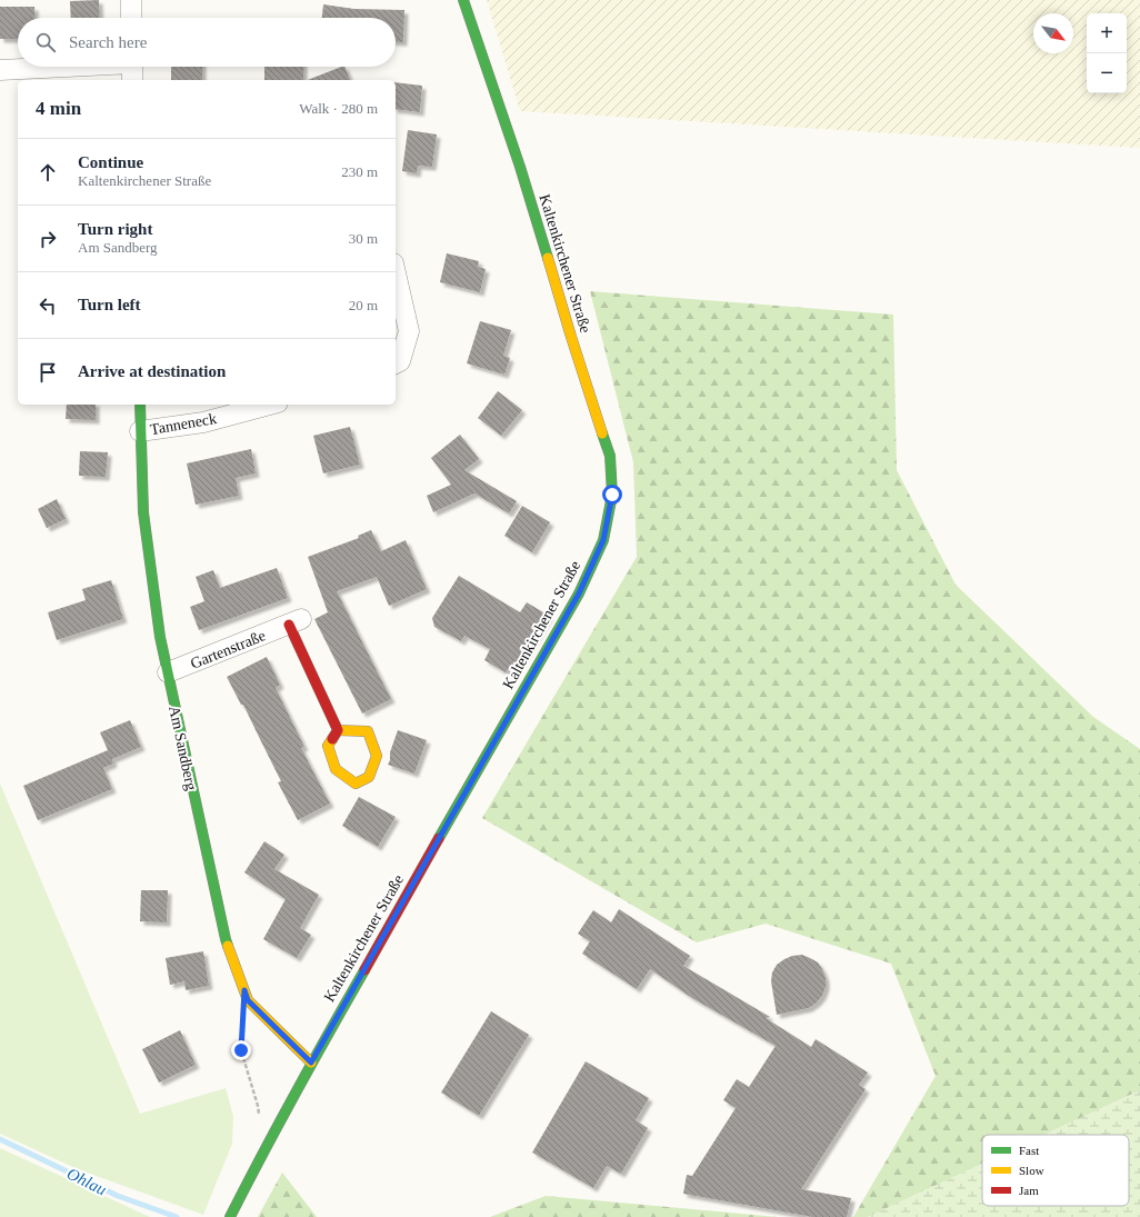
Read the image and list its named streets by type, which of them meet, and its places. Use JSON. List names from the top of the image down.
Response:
{
  "streets": {
    "main road": ["Kaltenkirchener Straße", "Gartenstraße", "Am Sandberg"],
    "street": ["Tanneneck"]
  },
  "crossings": [
    ["Kaltenkirchener Straße", "Am Sandberg"],
    ["Tanneneck", "Am Sandberg"],
    ["Gartenstraße", "Am Sandberg"]
  ],
  "water": ["Ohlau"],
  "legend": ["Fast", "Slow", "Jam"],
  "north": "bottom right",
  "page": {
    "map_buttons": ["+", "−"],
    "search": "Search here",
    "heading": ["4 min", "Walk · 280 m"],
    "list": [
      ["Continue", "Kaltenkirchener Straße", "230 m"],
      ["Turn right", "Am Sandberg", "30 m"],
      ["Turn left", "20 m"],
      "Arrive at destination"
    ]
  }
}
